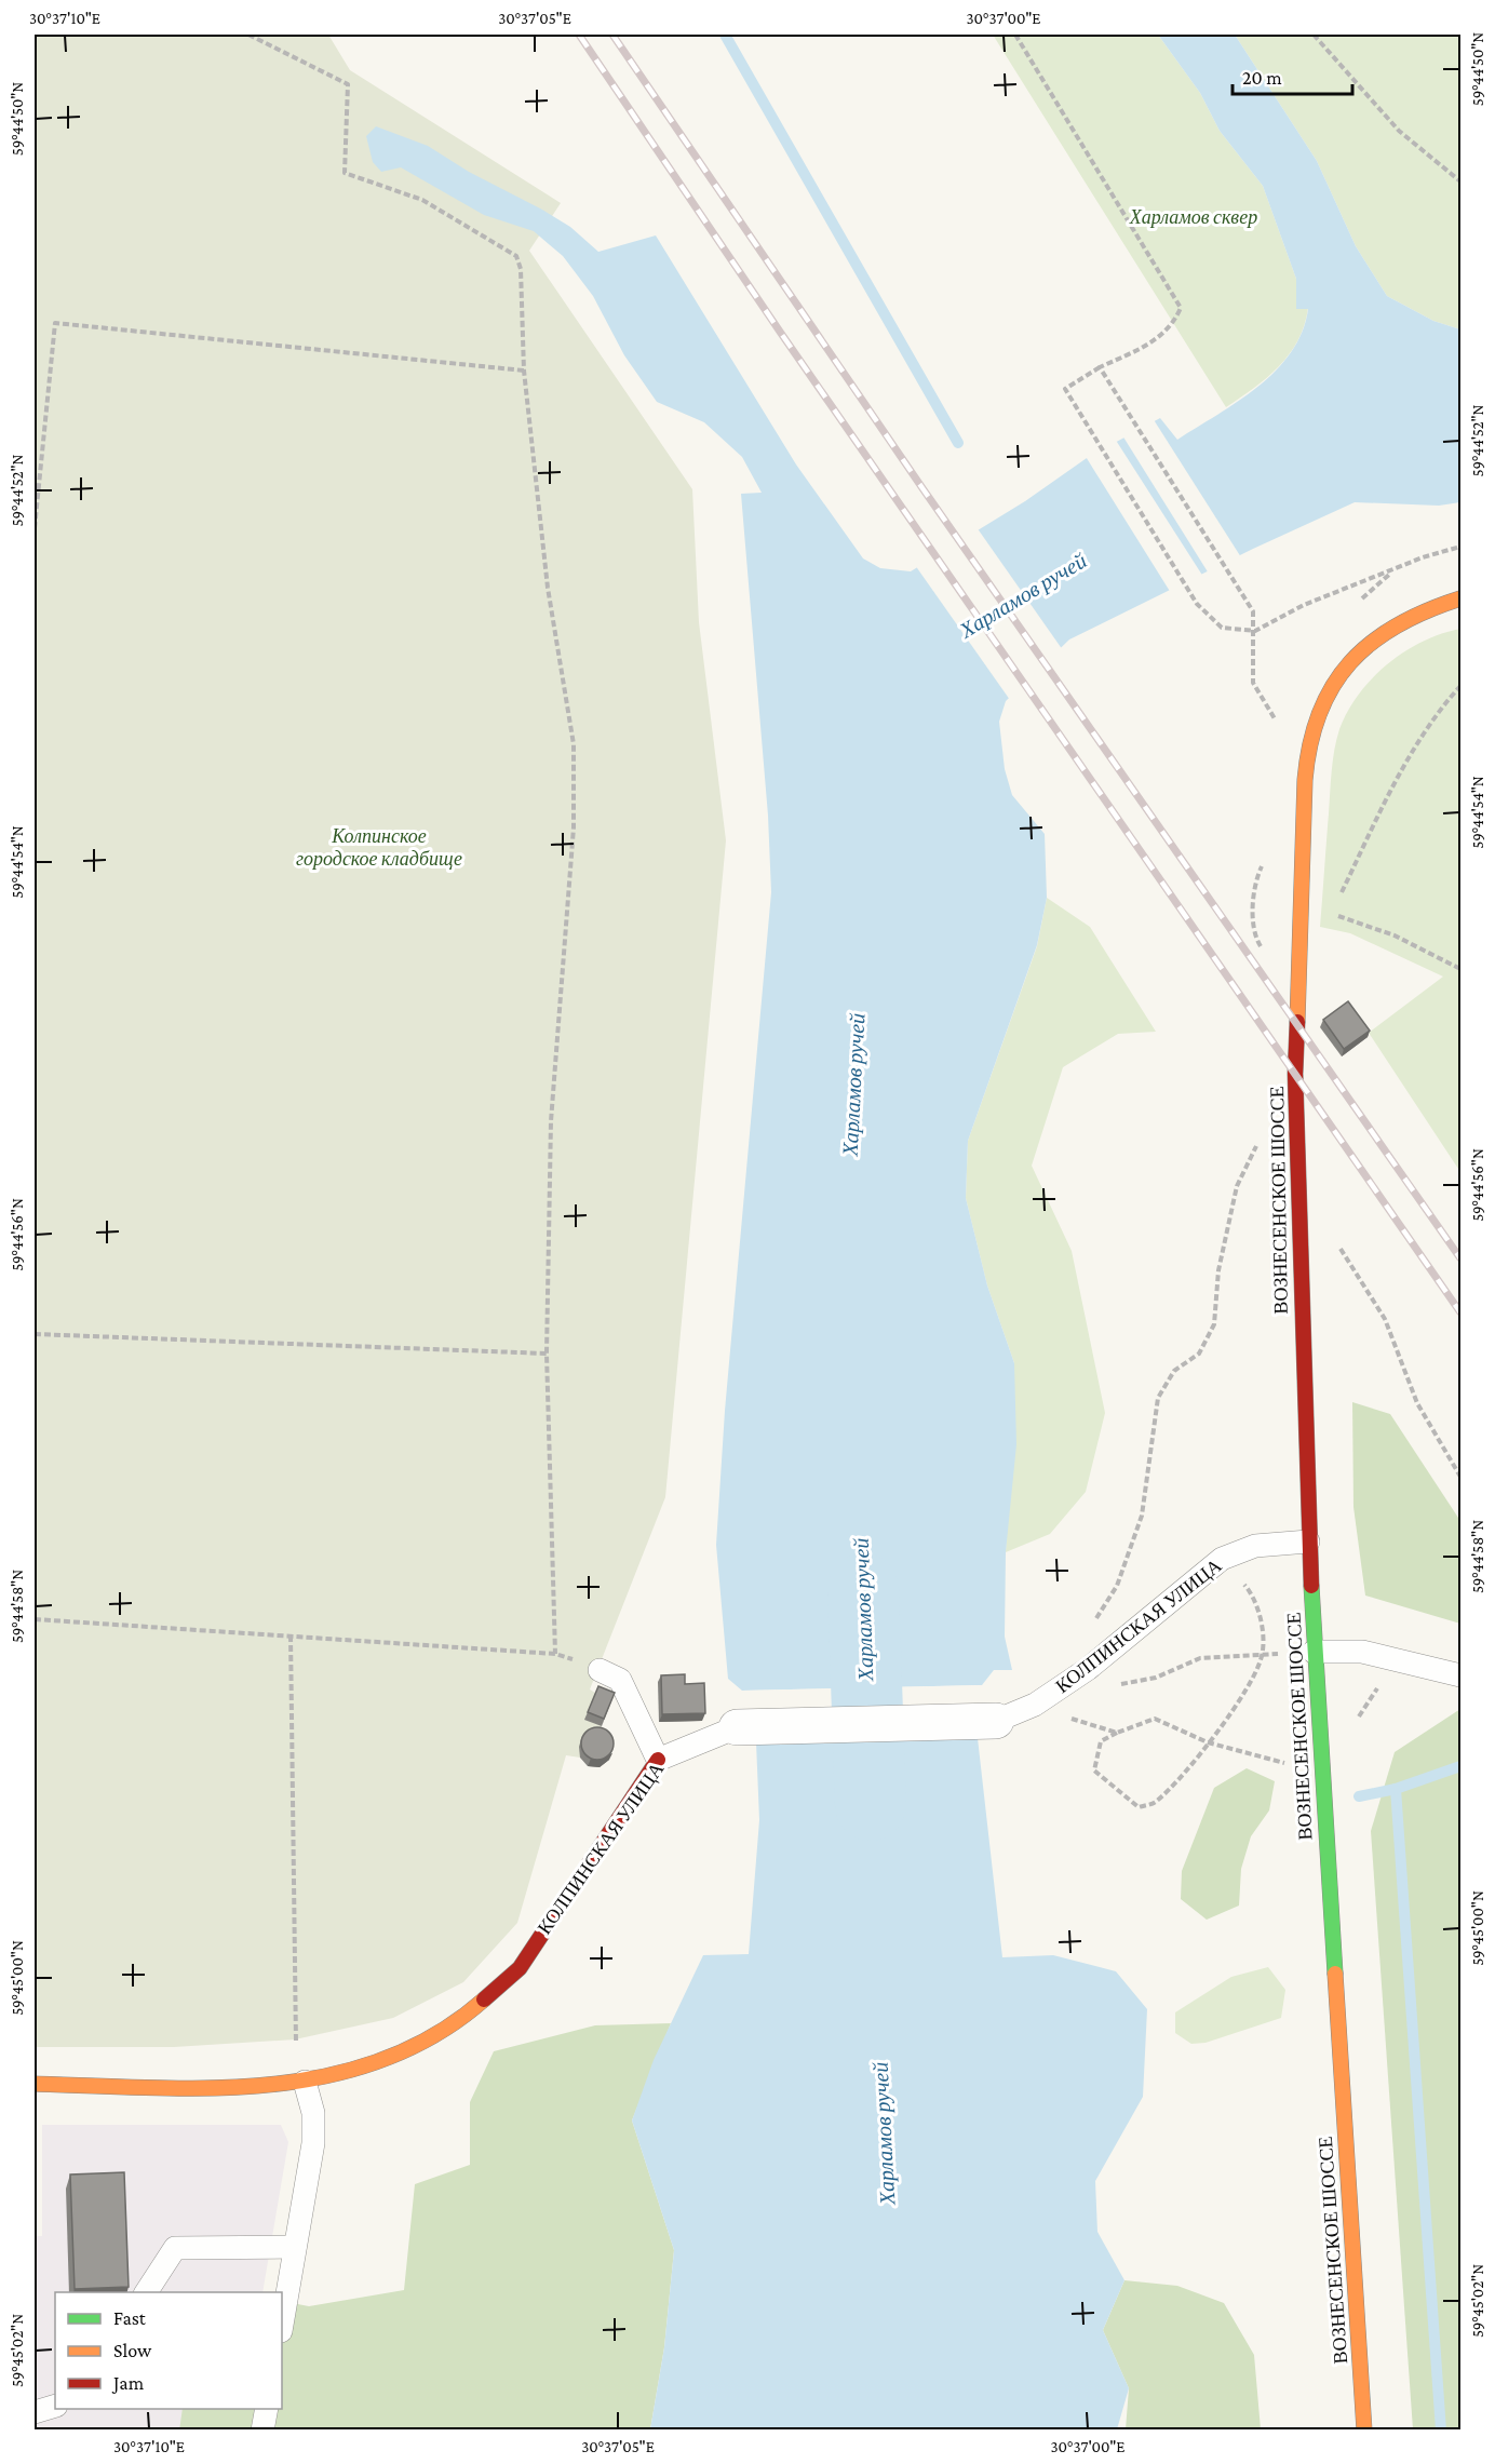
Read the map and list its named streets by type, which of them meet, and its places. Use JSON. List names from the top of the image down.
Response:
{
  "streets": {
    "street": ["ВОЗНЕСЕНСКОЕ ШОССЕ", "КОЛПИНСКАЯ УЛИЦА"]
  },
  "crossings": [
    ["ВОЗНЕСЕНСКОЕ ШОССЕ", "КОЛПИНСКАЯ УЛИЦА"]
  ],
  "water": ["Харламов ручей"],
  "parks": ["Харламов сквер", "Колпинское городское кладбище"],
  "legend": ["Fast", "Slow", "Jam"],
  "scale_bar": "20 m",
  "coordinates": [
    "30°37'10\"E",
    "30°37'05\"E",
    "30°37'00\"E",
    "59°44'50\"N",
    "59°44'52\"N",
    "59°44'54\"N",
    "59°44'56\"N",
    "59°44'58\"N",
    "59°45'00\"N",
    "59°45'02\"N"
  ]
}
